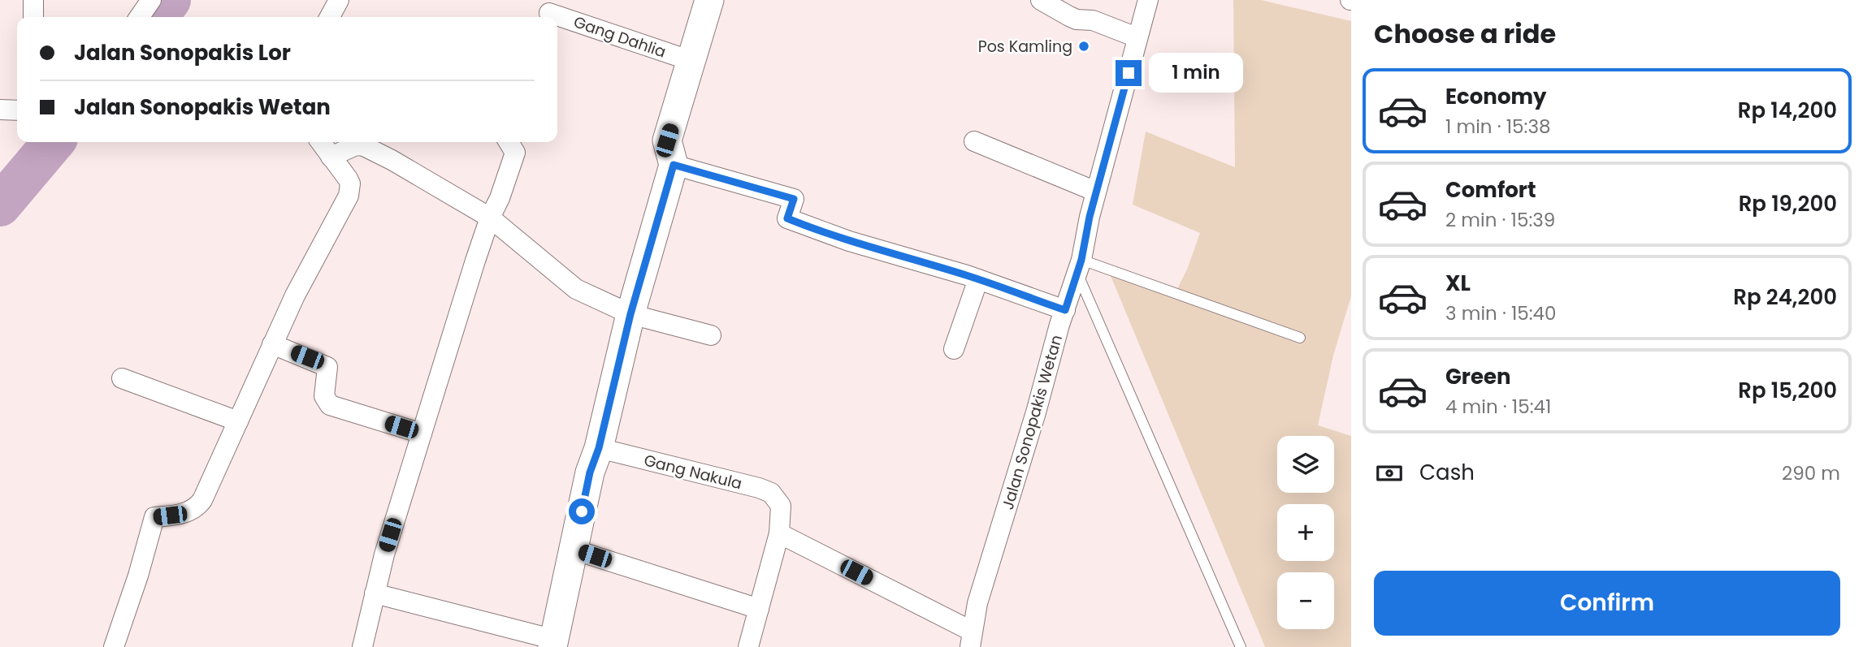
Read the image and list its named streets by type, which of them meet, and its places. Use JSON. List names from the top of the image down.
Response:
{
  "streets": {
    "street": ["Gang Dahlia", "Jalan Sonopakis Wetan", "Gang Nakula"]
  },
  "places": ["Pos Kamling"],
  "page": {
    "heading": "Choose a ride",
    "banner": ["Jalan Sonopakis Lor", "Jalan Sonopakis Wetan"],
    "bubble": "1 min",
    "list": [
      {
        "name": "Economy",
        "note": "1 min · 15:38",
        "value": "Rp 14,200"
      },
      {
        "name": "Comfort",
        "note": "2 min · 15:39",
        "value": "Rp 19,200"
      },
      {
        "name": "XL",
        "note": "3 min · 15:40",
        "value": "Rp 24,200"
      },
      {
        "name": "Green",
        "note": "4 min · 15:41",
        "value": "Rp 15,200"
      }
    ],
    "map_buttons": ["+", "−"],
    "pay": ["Cash", "290 m"],
    "buttons": "Confirm"
  }
}
